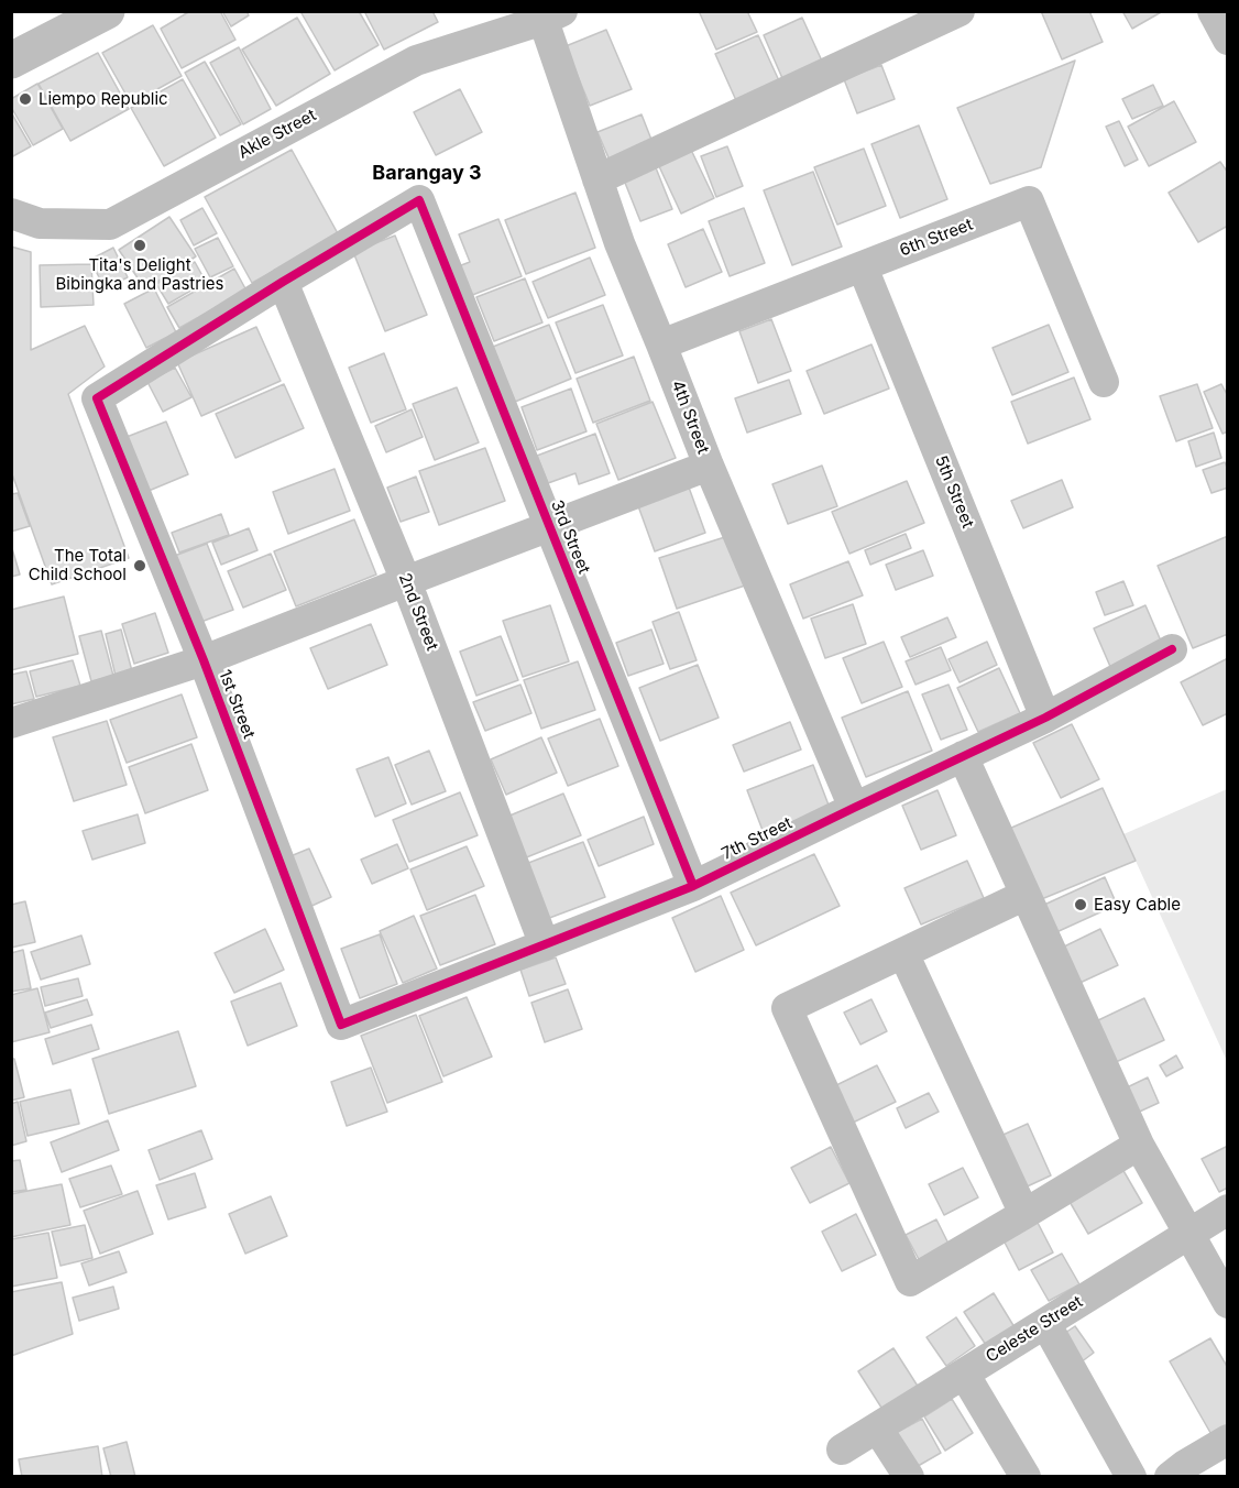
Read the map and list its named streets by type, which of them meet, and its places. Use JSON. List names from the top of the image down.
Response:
{
  "streets": {
    "street": [
      "Akle Street",
      "6th Street",
      "4th Street",
      "5th Street",
      "3rd Street",
      "2nd Street",
      "1st Street",
      "7th Street",
      "Celeste Street"
    ]
  },
  "crossings": [
    ["Akle Street", "4th Street"],
    ["6th Street", "4th Street"],
    ["6th Street", "5th Street"],
    ["4th Street", "7th Street"],
    ["5th Street", "7th Street"],
    ["3rd Street", "2nd Street"],
    ["3rd Street", "1st Street"],
    ["3rd Street", "7th Street"],
    ["2nd Street", "1st Street"],
    ["2nd Street", "7th Street"],
    ["1st Street", "7th Street"]
  ],
  "districts": ["Barangay 3"],
  "places": [
    "Liempo Republic",
    "Tita's Delight Bibingka and Pastries",
    "The Total Child School",
    "Easy Cable"
  ]
}
